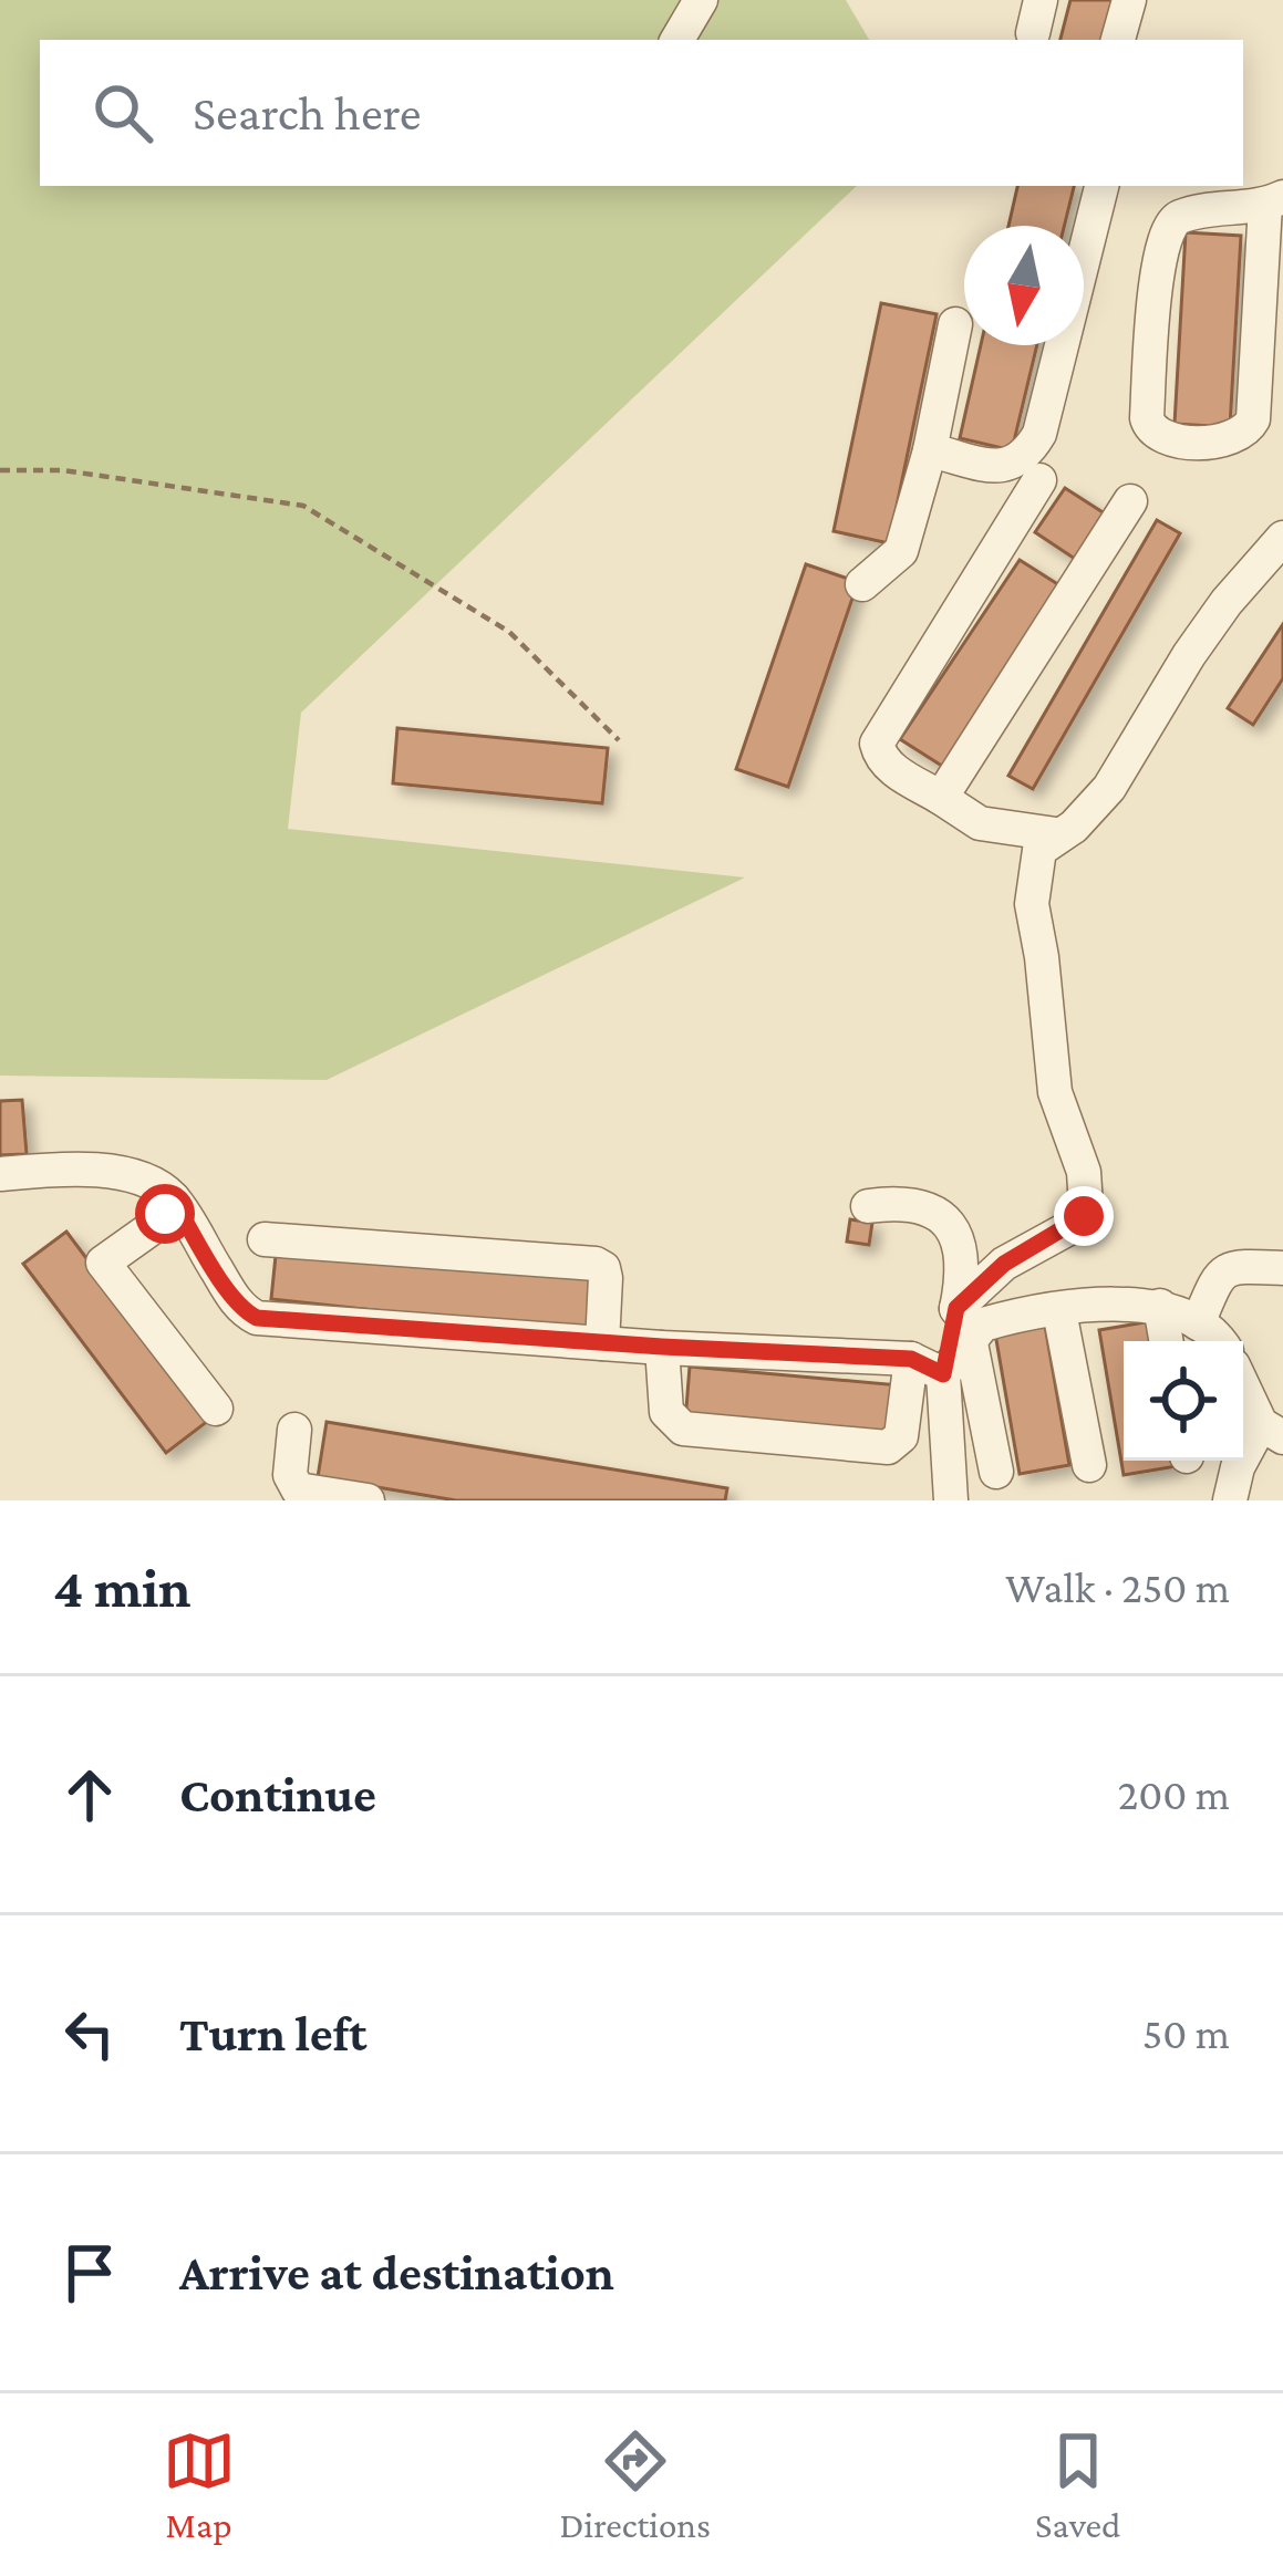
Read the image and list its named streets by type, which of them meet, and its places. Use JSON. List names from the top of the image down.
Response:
{
  "north": "bottom",
  "page": {
    "search": "Search here",
    "heading": ["4 min", "Walk · 250 m"],
    "list": [
      ["Continue", "200 m"],
      ["Turn left", "50 m"],
      "Arrive at destination"
    ],
    "nav": ["Map", "Directions", "Saved"]
  }
}
